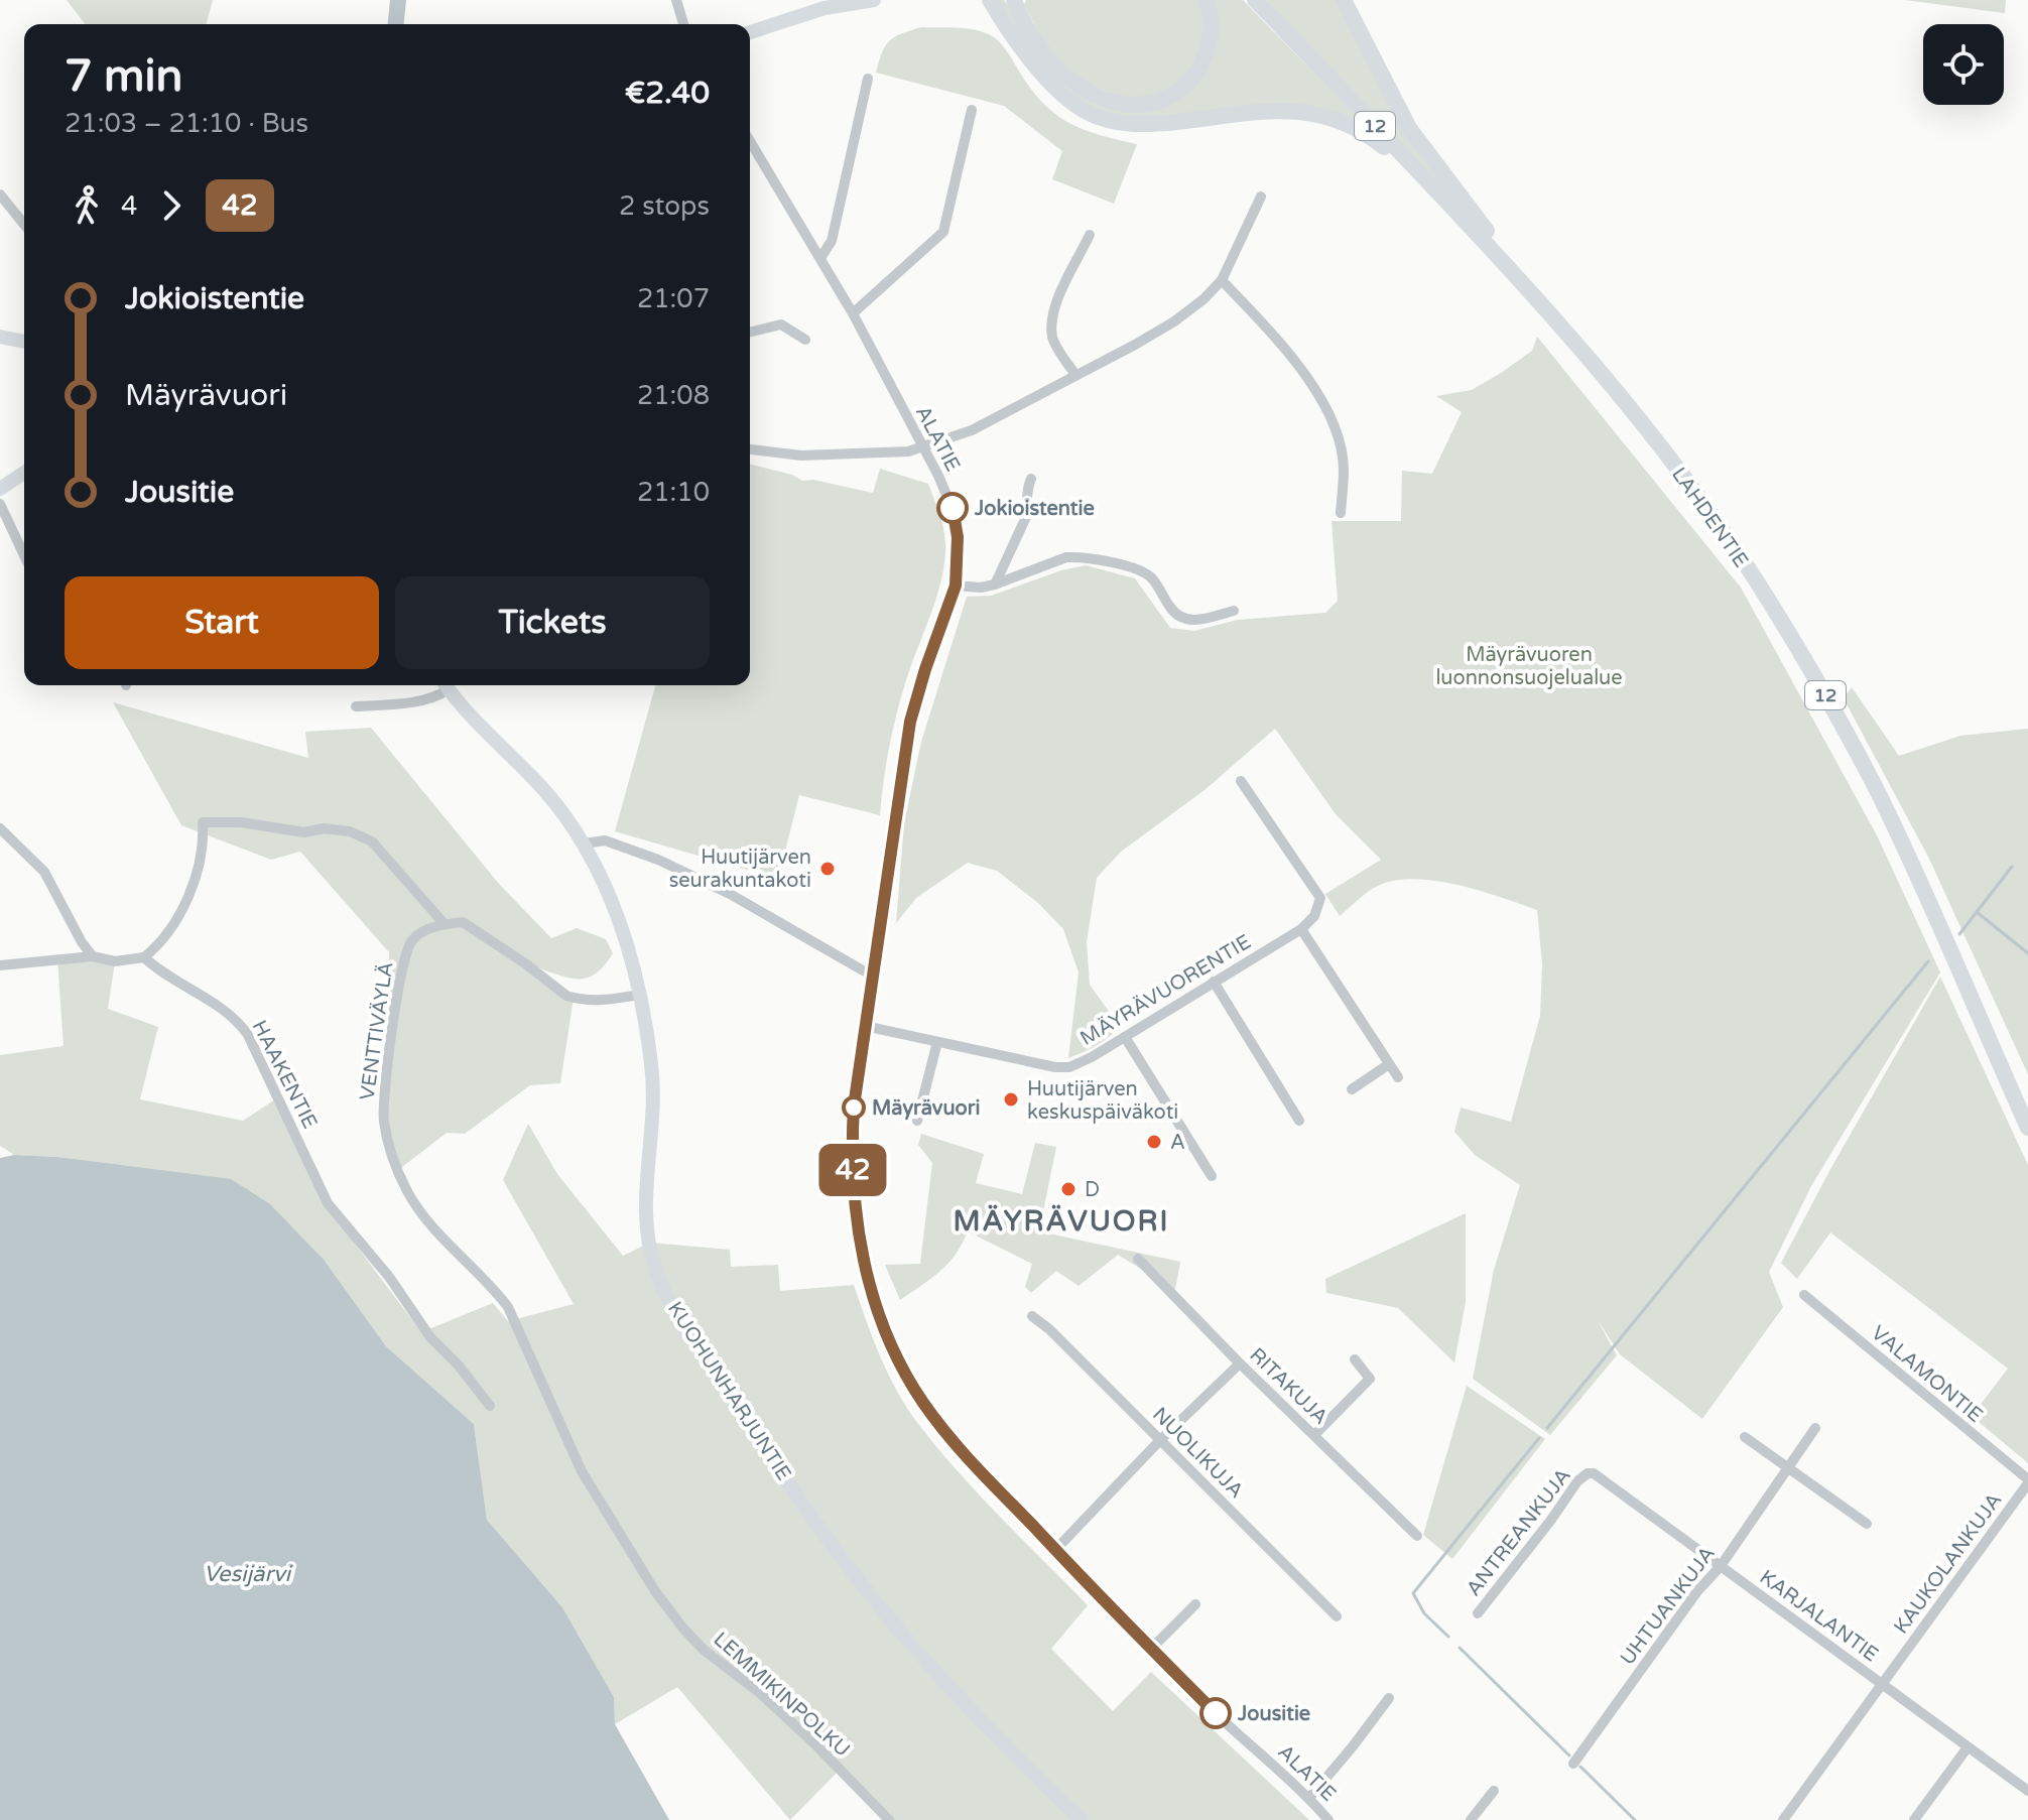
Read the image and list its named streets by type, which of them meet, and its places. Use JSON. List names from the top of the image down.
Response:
{
  "streets": {
    "highway": ["12", "LAHDENTIE"],
    "main road": ["KUOHUNHARJUNTIE"],
    "street": [
      "ALATIE",
      "MÄYRÄVUORENTIE",
      "VENTTIVÄYLÄ",
      "HAAKENTIE",
      "VALAMONTIE",
      "RITAKUJA",
      "NUOLIKUJA",
      "ANTREANKUJA",
      "KAUKOLANKUJA",
      "UHTUANKUJA",
      "KARJALANTIE",
      "LEMMIKINPOLKU"
    ]
  },
  "crossings": [
    ["ALATIE", "MÄYRÄVUORENTIE"],
    ["VENTTIVÄYLÄ", "LEMMIKINPOLKU"],
    ["VALAMONTIE", "KAUKOLANKUJA"],
    ["ANTREANKUJA", "KARJALANTIE"],
    ["KAUKOLANKUJA", "KARJALANTIE"],
    ["UHTUANKUJA", "KARJALANTIE"]
  ],
  "districts": ["MÄYRÄVUORI"],
  "water": ["Vesijärvi"],
  "parks": ["Mäyrävuoren luonnonsuojelualue"],
  "places": [
    "Jokioistentie",
    "Huutijärven seurakuntakoti",
    "Huutijärven keskuspäiväkoti",
    "Mäyrävuori",
    "A",
    "D",
    "Jousitie"
  ],
  "lines": ["bus line 42"],
  "page": {
    "on_map": "42",
    "heading": ["7 min", "21:03 – 21:10 · Bus", "€2.40"],
    "legs": ["4", "42", "2 stops"],
    "list": [
      {
        "name": "Jokioistentie",
        "value": "21:07"
      },
      {
        "name": "Mäyrävuori",
        "value": "21:08"
      },
      {
        "name": "Jousitie",
        "value": "21:10"
      }
    ],
    "buttons": ["Start", "Tickets"]
  }
}
